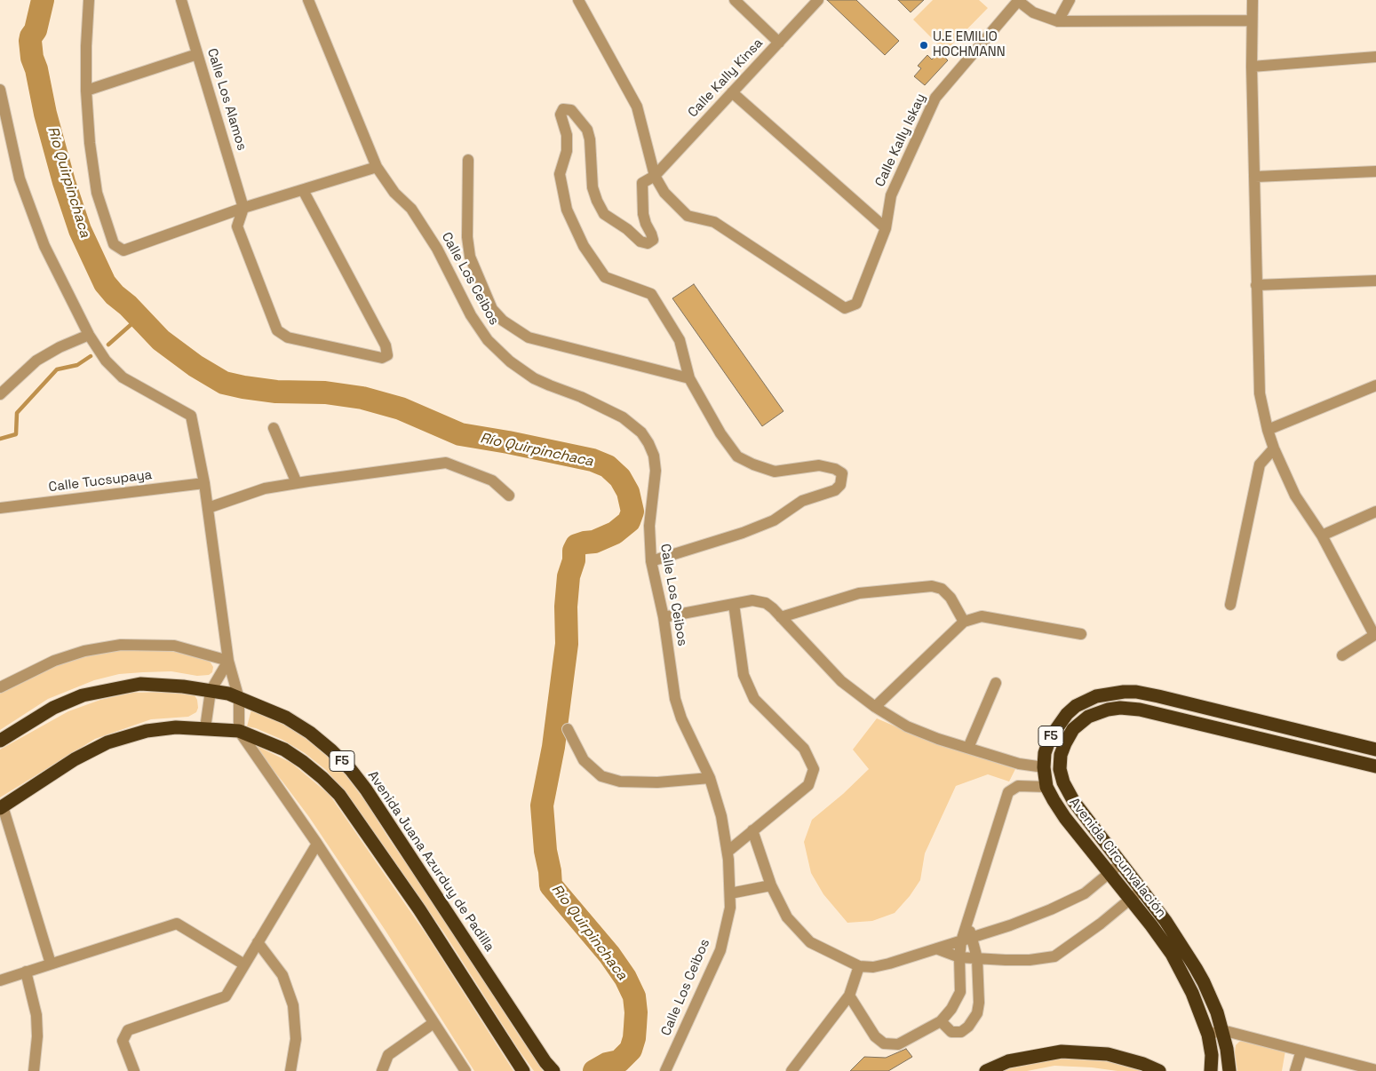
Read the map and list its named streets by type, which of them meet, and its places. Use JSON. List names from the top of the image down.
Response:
{
  "streets": {
    "highway": ["F5", "Avenida Circunvalación", "Avenida Juana Azurduy de Padilla"],
    "street": [
      "Calle Kally Kinsa",
      "Calle Los Alamos",
      "Calle Kally Iskay",
      "Calle Los Ceibos",
      "Calle Tucsupaya"
    ]
  },
  "crossings": [
    ["Calle Kally Kinsa", "Calle Kally Iskay"]
  ],
  "water": ["Río Quirpinchaca"],
  "places": ["U.E EMILIO HOCHMANN"]
}
